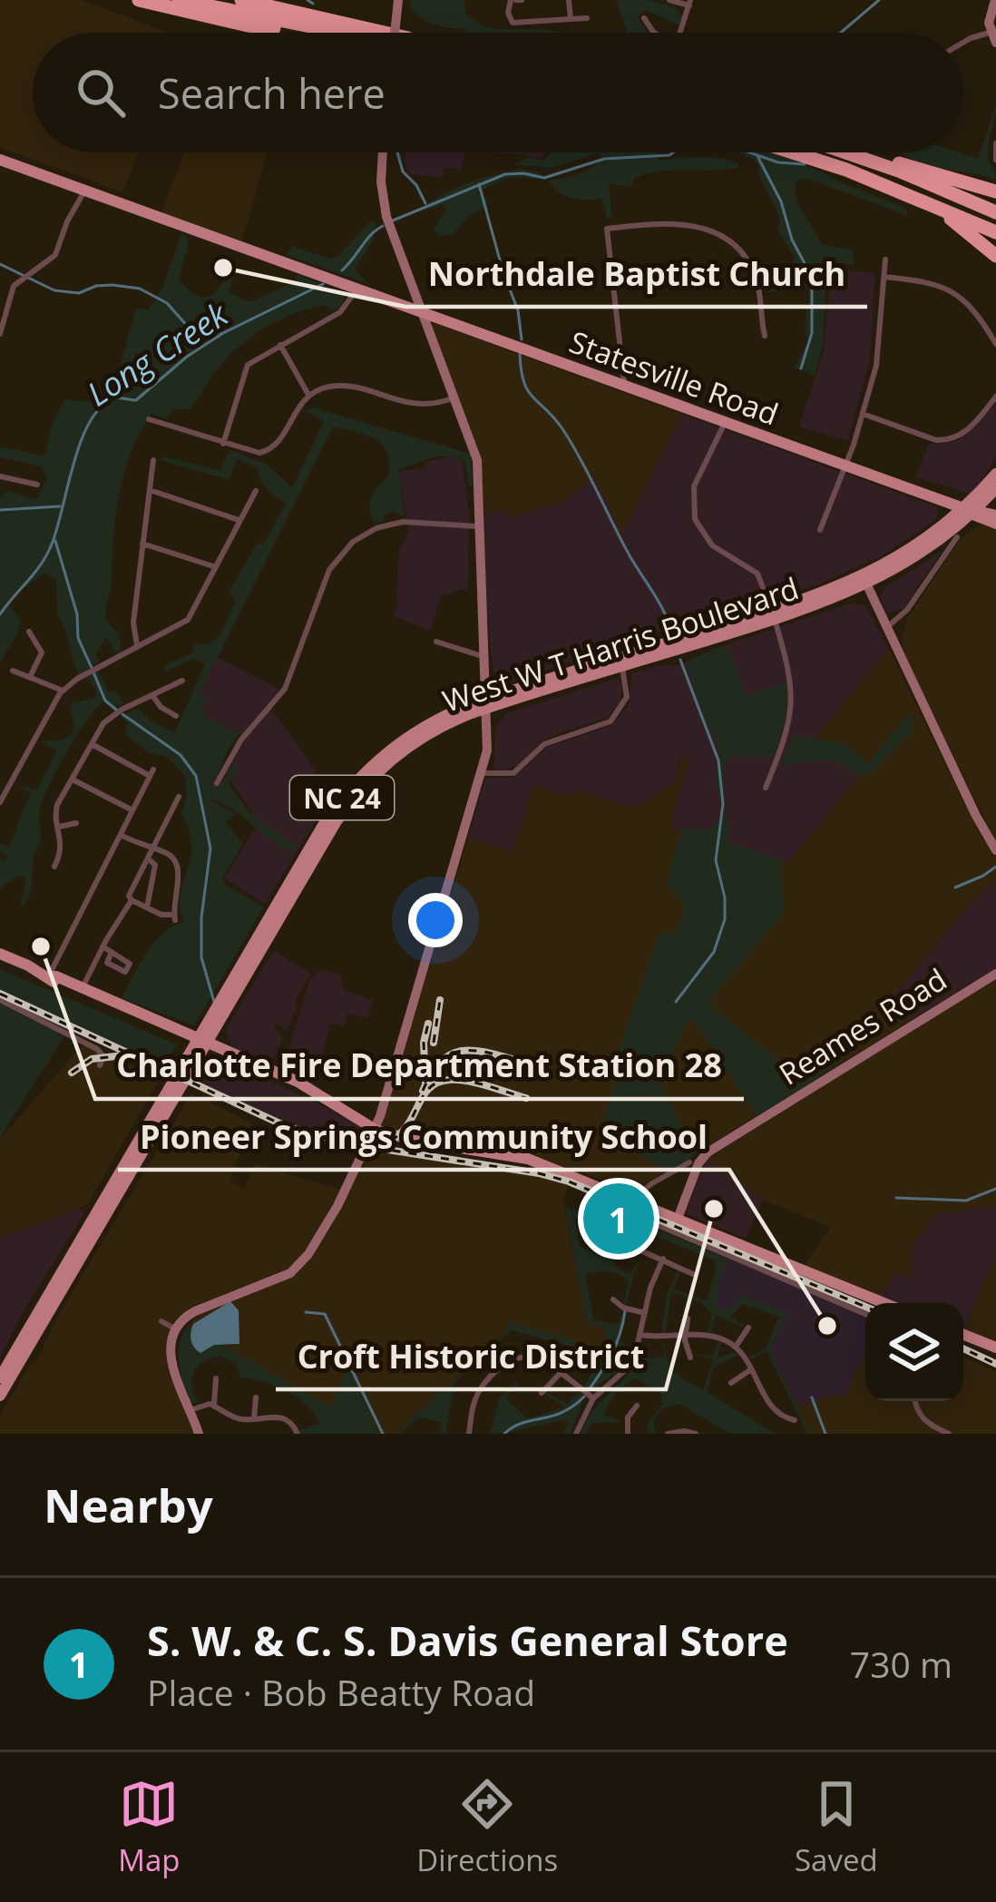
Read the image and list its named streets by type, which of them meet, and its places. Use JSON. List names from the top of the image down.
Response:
{
  "streets": {
    "main road": [
      "Statesville Road",
      "West W T Harris Boulevard",
      "NC 24",
      "Reames Road"
    ]
  },
  "crossings": [
    ["Statesville Road", "West W T Harris Boulevard"]
  ],
  "water": ["Long Creek"],
  "places": [
    "Northdale Baptist Church",
    "Charlotte Fire Department Station 28",
    "Croft Historic District",
    "Pioneer Springs Community School"
  ],
  "page": {
    "search": "Search here",
    "pins": "1",
    "heading": "Nearby",
    "list": [
      {
        "mark": "1",
        "name": "S. W. & C. S. Davis General Store",
        "note": "Place · Bob Beatty Road",
        "value": "730 m"
      }
    ],
    "nav": ["Map", "Directions", "Saved"]
  }
}
